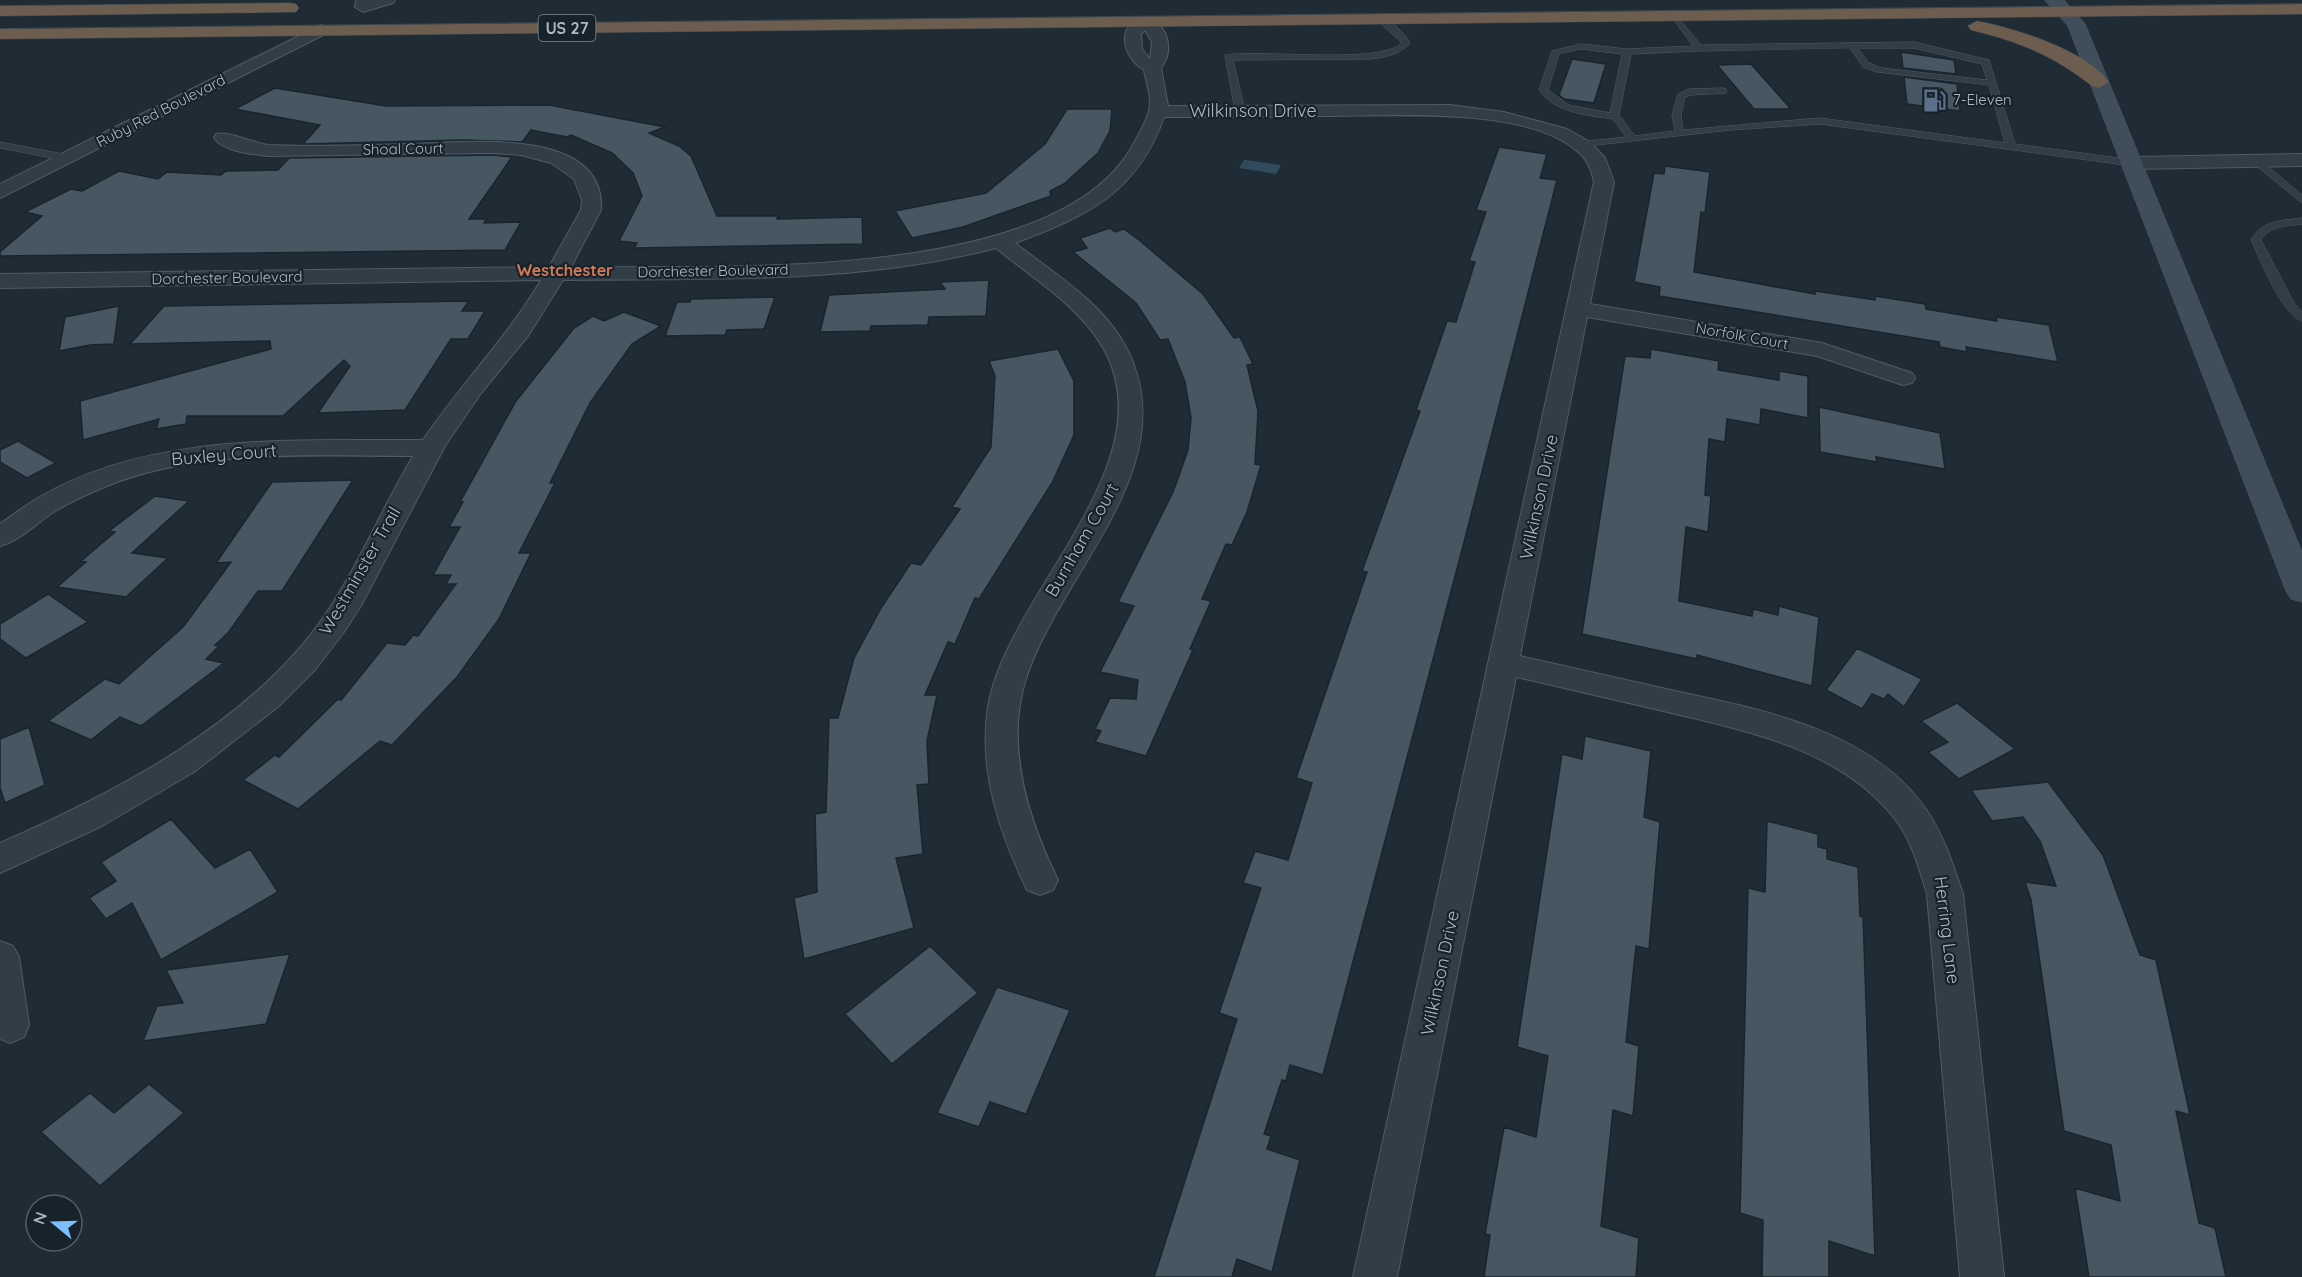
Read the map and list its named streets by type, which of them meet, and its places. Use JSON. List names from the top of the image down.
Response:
{
  "streets": {
    "highway": ["US 27"],
    "street": [
      "Ruby Red Boulevard",
      "Wilkinson Drive",
      "Shoal Court",
      "Dorchester Boulevard",
      "Norfolk Court",
      "Buxley Court",
      "Burnham Court",
      "Westminster Trail",
      "Herring Lane"
    ]
  },
  "crossings": [
    ["US 27", "Ruby Red Boulevard"],
    ["US 27", "Dorchester Boulevard"],
    ["Wilkinson Drive", "Dorchester Boulevard"],
    ["Wilkinson Drive", "Norfolk Court"],
    ["Wilkinson Drive", "Herring Lane"],
    ["Shoal Court", "Westminster Trail"],
    ["Dorchester Boulevard", "Burnham Court"],
    ["Dorchester Boulevard", "Westminster Trail"],
    ["Buxley Court", "Westminster Trail"]
  ],
  "districts": ["Westchester"],
  "places": {
    "fuel station": ["7-Eleven"]
  },
  "north": "left"
}
